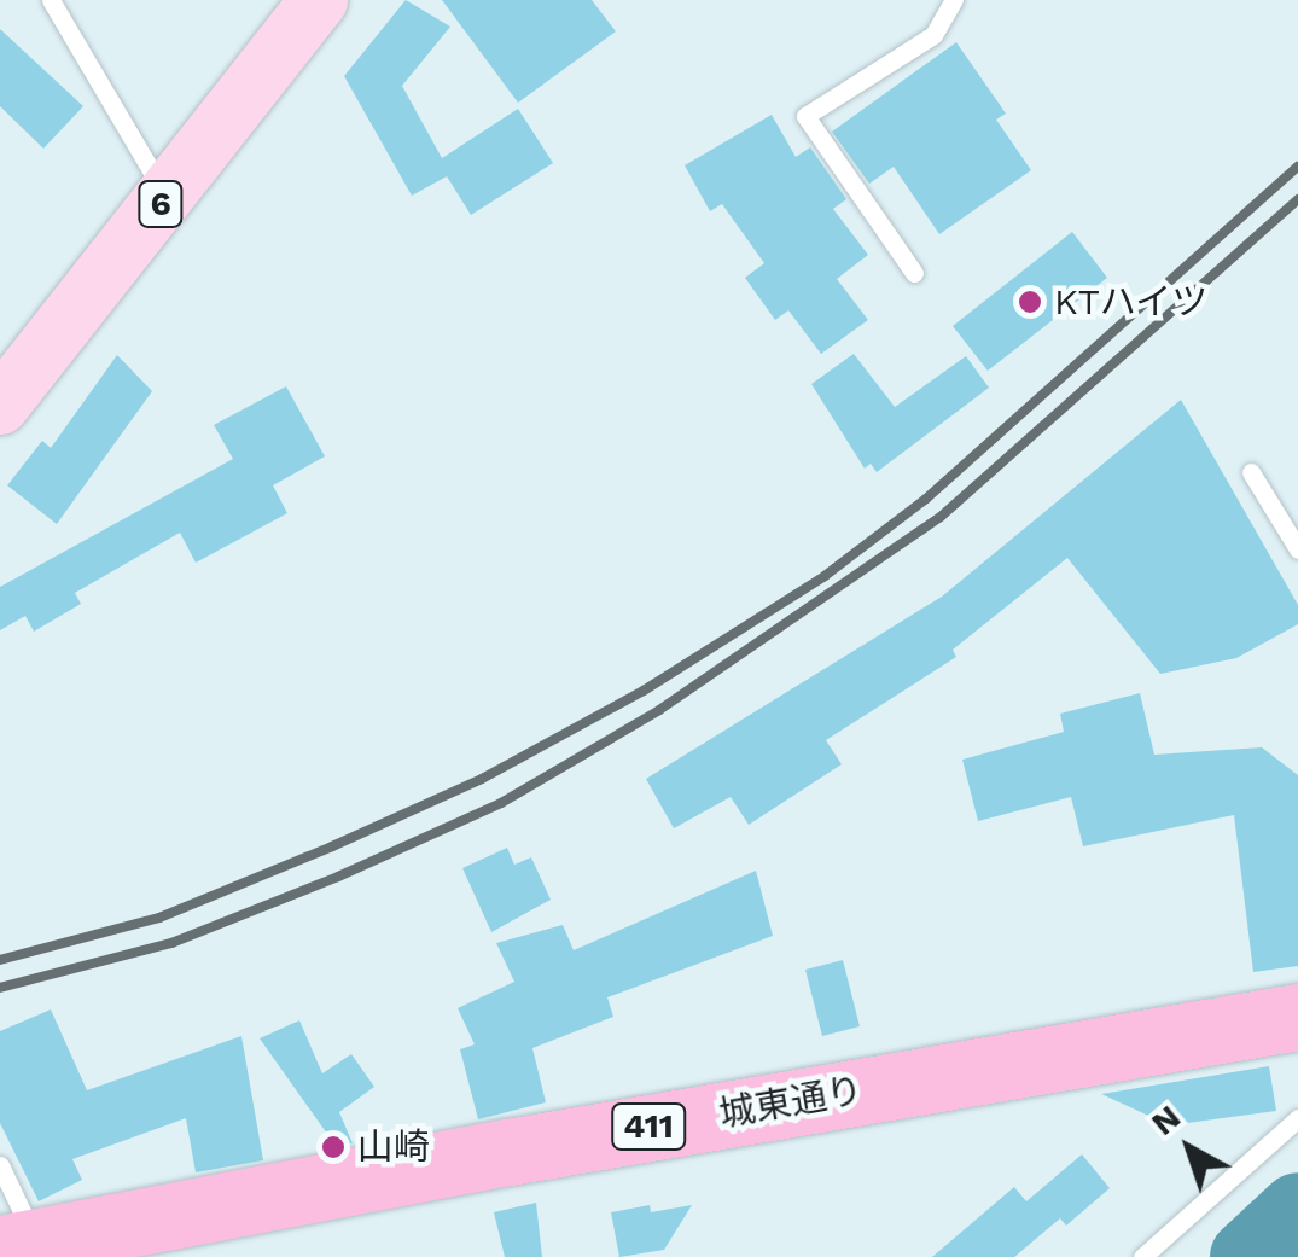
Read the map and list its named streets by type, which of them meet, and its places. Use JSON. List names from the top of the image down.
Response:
{
  "streets": {
    "highway": ["城東通り", "411"],
    "main road": ["6"]
  },
  "places": ["KTハイツ", "山崎"],
  "north": "top left"
}
